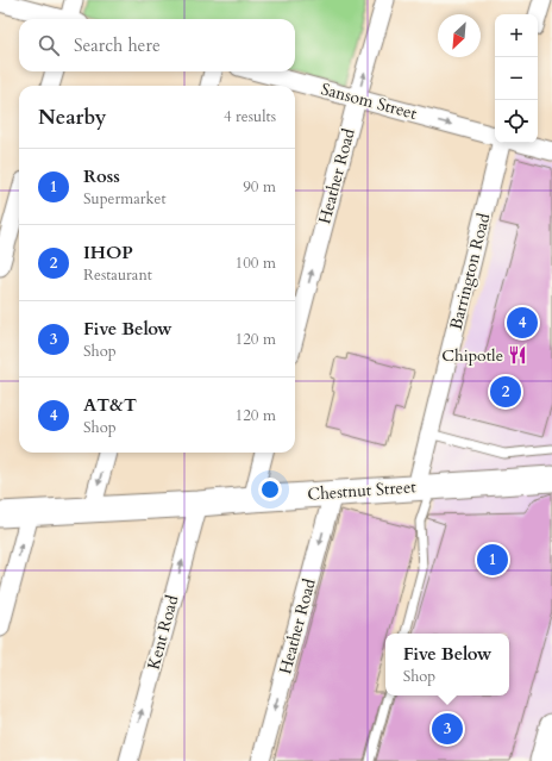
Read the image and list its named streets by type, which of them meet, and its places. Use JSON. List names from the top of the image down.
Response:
{
  "streets": {
    "street": [
      "Sansom Street",
      "Heather Road",
      "Barrington Road",
      "Chestnut Street",
      "Kent Road"
    ]
  },
  "crossings": [
    ["Sansom Street", "Heather Road"],
    ["Heather Road", "Chestnut Street"],
    ["Barrington Road", "Chestnut Street"],
    ["Chestnut Street", "Kent Road"]
  ],
  "one_way": ["Sansom Street"],
  "places": {
    "restaurant": ["Chipotle"]
  },
  "north": "bottom left",
  "page": {
    "map_buttons": ["+", "−"],
    "search": "Search here",
    "heading": ["Nearby", "4 results"],
    "list": [
      {
        "mark": "1",
        "name": "Ross",
        "note": "Supermarket",
        "value": "90 m"
      },
      {
        "mark": "2",
        "name": "IHOP",
        "note": "Restaurant",
        "value": "100 m"
      },
      {
        "mark": "3",
        "name": "Five Below",
        "note": "Shop",
        "value": "120 m"
      },
      {
        "mark": "4",
        "name": "AT&T",
        "note": "Shop",
        "value": "120 m"
      }
    ],
    "pins": [
      "4",
      "2",
      "1",
      "3"
    ],
    "popup": ["Five Below", "Shop"]
  }
}
